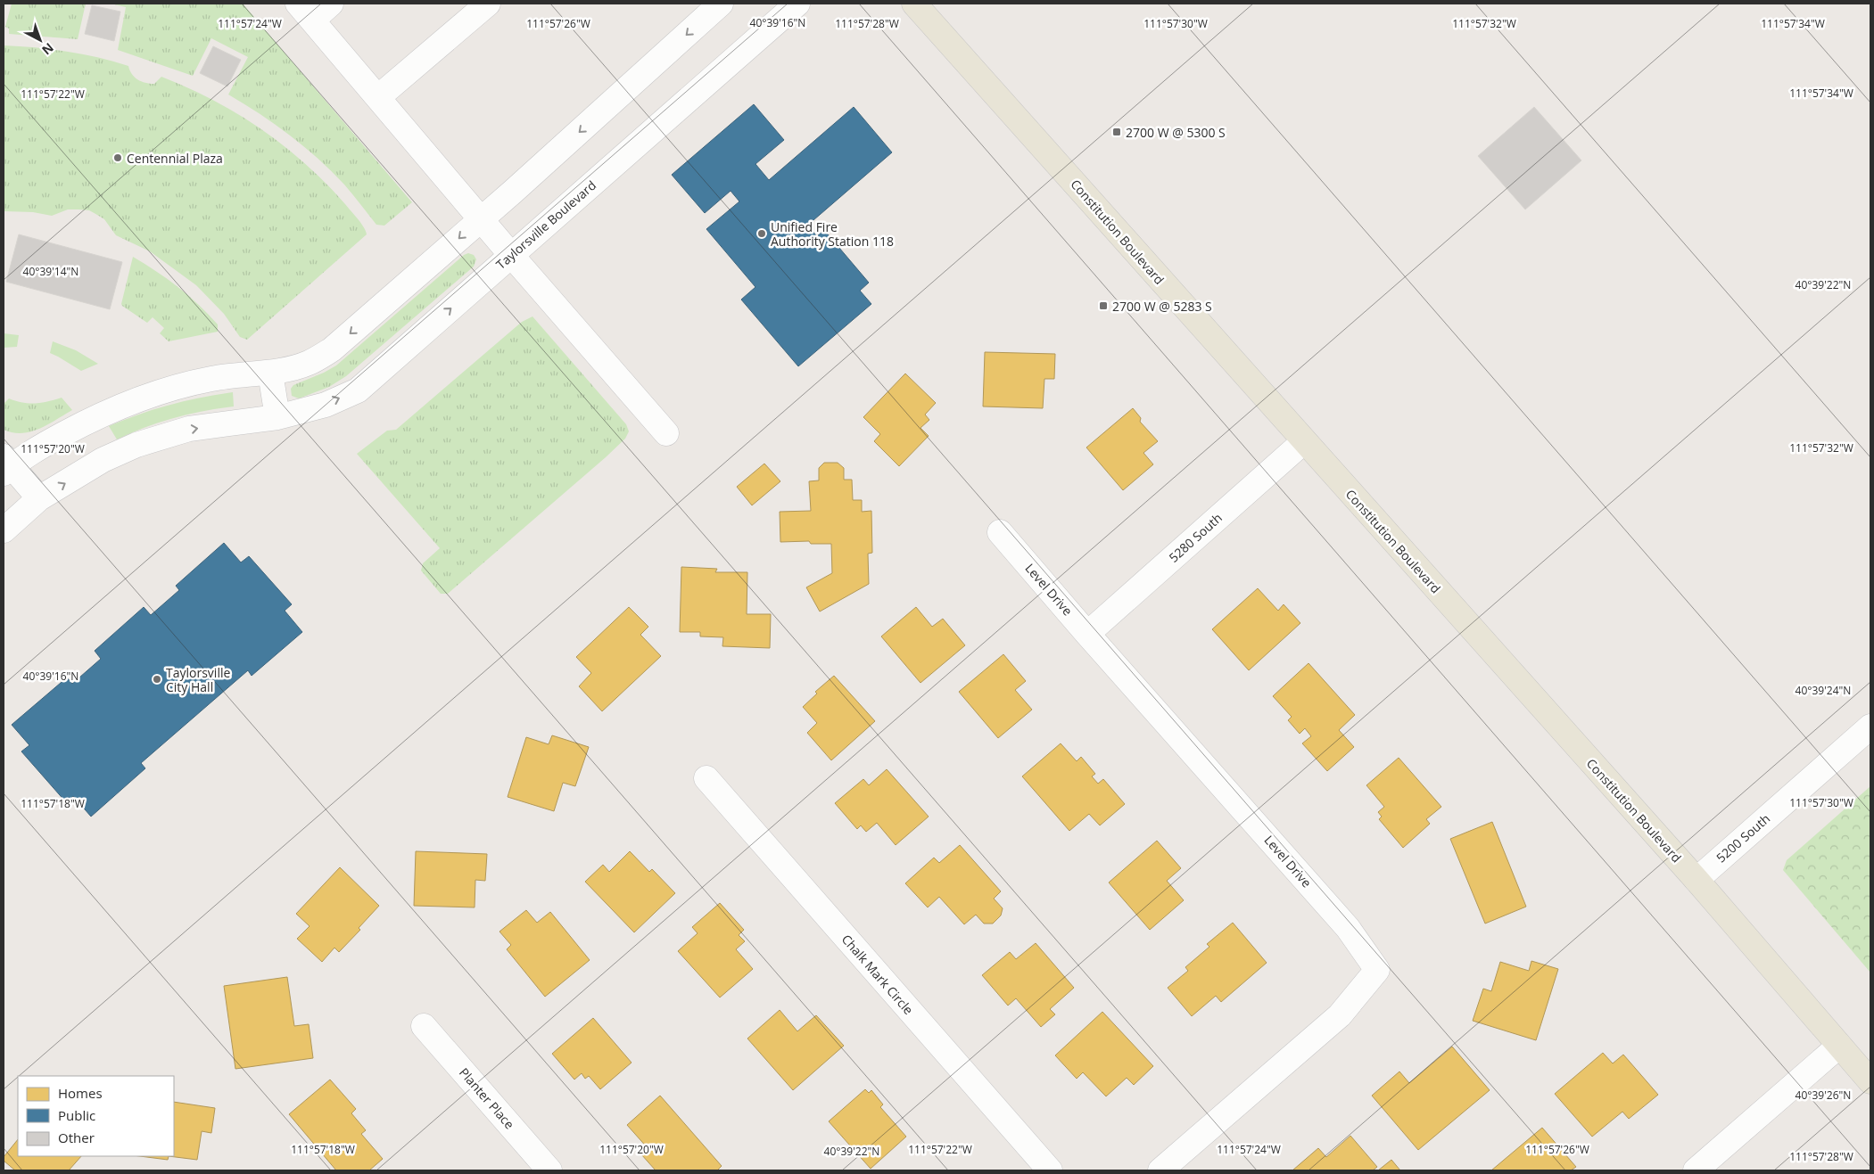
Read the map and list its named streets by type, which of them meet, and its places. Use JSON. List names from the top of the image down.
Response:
{
  "streets": {
    "main road": ["Constitution Boulevard"],
    "street": [
      "Taylorsville Boulevard",
      "5280 South",
      "Level Drive",
      "5200 South",
      "Chalk Mark Circle",
      "Planter Place"
    ]
  },
  "crossings": [
    ["Constitution Boulevard", "5280 South"],
    ["Constitution Boulevard", "5200 South"],
    ["5280 South", "Level Drive"]
  ],
  "places": {
    "transit": ["2700 W @ 5300 S", "2700 W @ 5283 S"],
    "other": ["Centennial Plaza", "Unified Fire Authority Station 118", "Taylorsville City Hall"]
  },
  "legend": ["Homes", "Public", "Other"],
  "north": "bottom right",
  "coordinates": [
    "40°39'16\"N",
    "111°57'24\"W",
    "111°57'26\"W",
    "111°57'28\"W",
    "111°57'34\"W",
    "111°57'30\"W",
    "111°57'32\"W",
    "111°57'22\"W",
    "40°39'14\"N",
    "40°39'22\"N",
    "111°57'20\"W",
    "40°39'24\"N",
    "111°57'18\"W",
    "40°39'26\"N"
  ]
}
